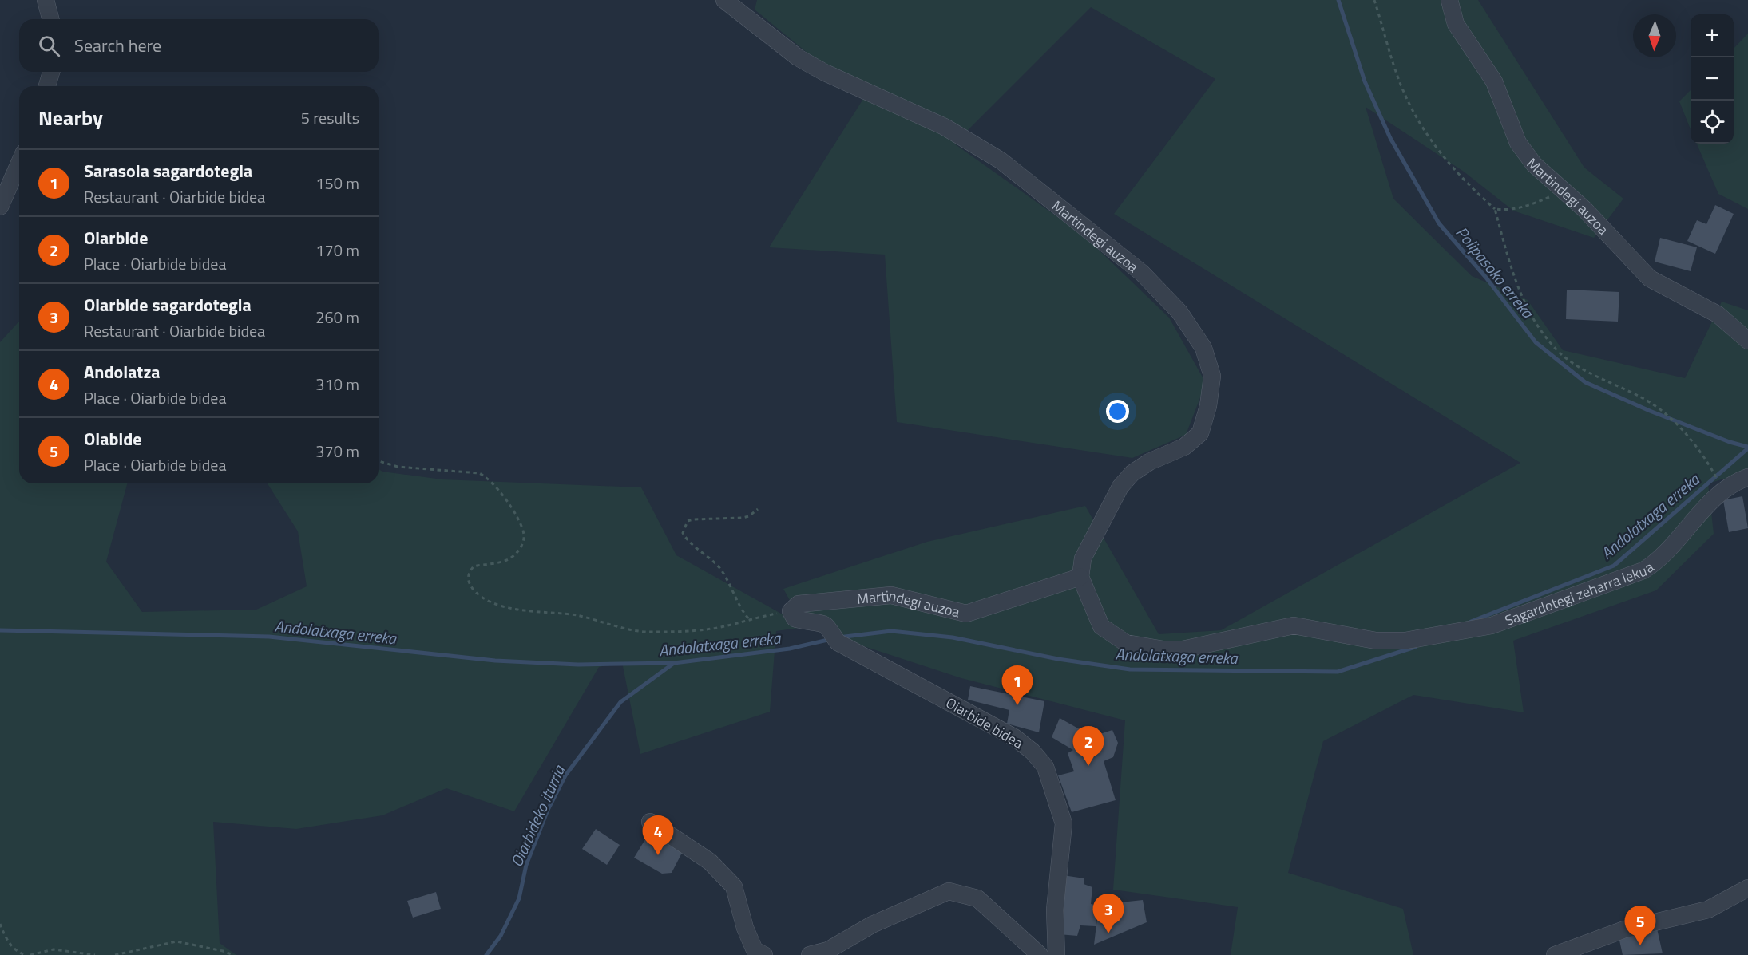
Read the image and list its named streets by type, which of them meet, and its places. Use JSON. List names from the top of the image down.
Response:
{
  "streets": {
    "street": ["Martindegi auzoa", "Sagardotegi zeharra lekua", "Oiarbide bidea"]
  },
  "crossings": [
    ["Martindegi auzoa", "Sagardotegi zeharra lekua"],
    ["Martindegi auzoa", "Oiarbide bidea"]
  ],
  "water": ["Polipasoko erreka", "Andolatxaga erreka", "Oiarbideko iturria"],
  "north": "bottom",
  "page": {
    "map_buttons": ["+", "−"],
    "search": "Search here",
    "heading": ["Nearby", "5 results"],
    "list": [
      {
        "mark": "1",
        "name": "Sarasola sagardotegia",
        "note": "Restaurant · Oiarbide bidea",
        "value": "150 m"
      },
      {
        "mark": "2",
        "name": "Oiarbide",
        "note": "Place · Oiarbide bidea",
        "value": "170 m"
      },
      {
        "mark": "3",
        "name": "Oiarbide sagardotegia",
        "note": "Restaurant · Oiarbide bidea",
        "value": "260 m"
      },
      {
        "mark": "4",
        "name": "Andolatza",
        "note": "Place · Oiarbide bidea",
        "value": "310 m"
      },
      {
        "mark": "5",
        "name": "Olabide",
        "note": "Place · Oiarbide bidea",
        "value": "370 m"
      }
    ],
    "pins": [
      "1",
      "2",
      "4",
      "3",
      "5"
    ]
  }
}
